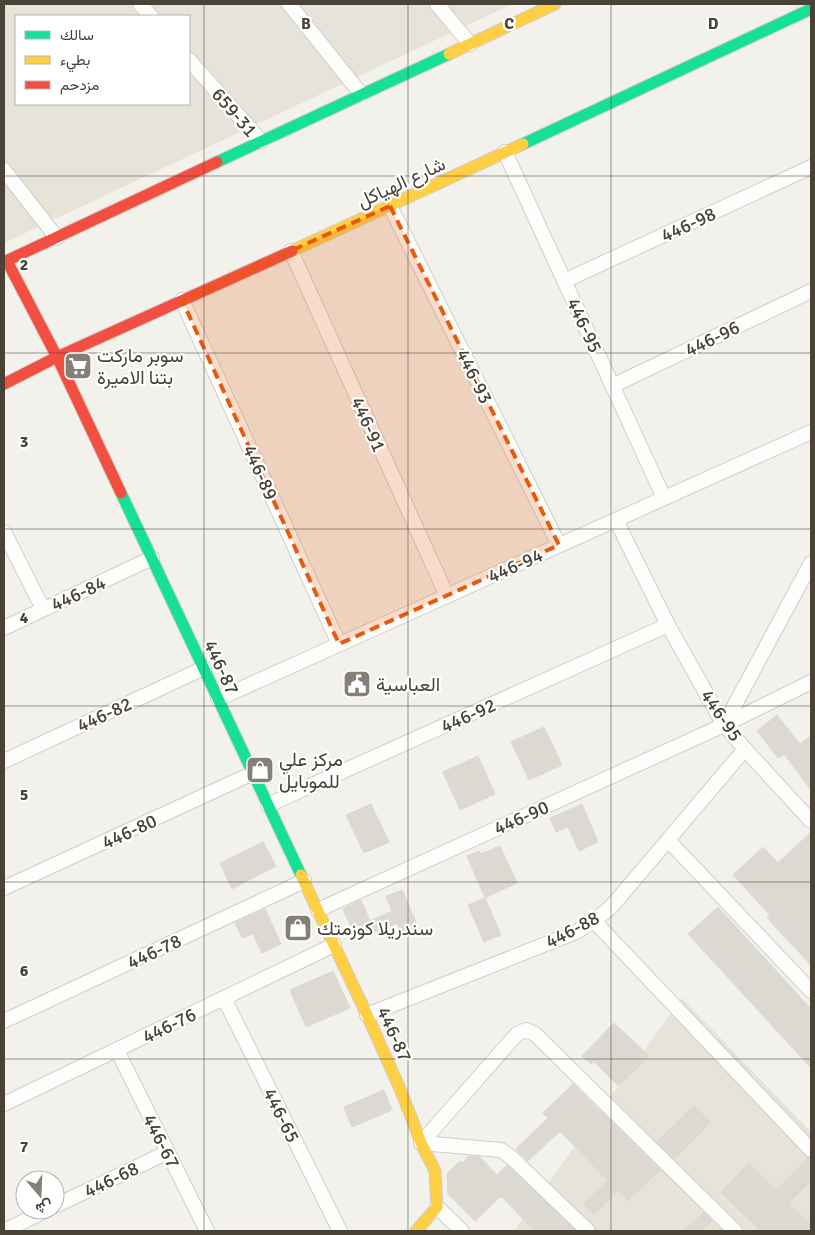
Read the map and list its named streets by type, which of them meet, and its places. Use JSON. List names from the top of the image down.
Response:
{
  "streets": {
    "street": [
      "659-31",
      "شارع الهياكل",
      "446-98",
      "446-95",
      "446-96",
      "446-93",
      "446-91",
      "446-89",
      "446-94",
      "446-84",
      "446-87",
      "446-82",
      "446-92",
      "446-90",
      "446-80",
      "446-88",
      "446-78",
      "446-76",
      "446-65",
      "446-67",
      "446-68"
    ]
  },
  "crossings": [
    ["شارع الهياكل", "446-95"],
    ["شارع الهياكل", "446-93"],
    ["شارع الهياكل", "446-91"],
    ["شارع الهياكل", "446-89"],
    ["شارع الهياكل", "446-87"],
    ["446-98", "446-95"],
    ["446-95", "446-96"],
    ["446-95", "446-94"],
    ["446-95", "446-92"],
    ["446-95", "446-90"],
    ["446-95", "446-88"],
    ["446-93", "446-94"],
    ["446-91", "446-94"],
    ["446-89", "446-94"],
    ["446-94", "446-87"],
    ["446-84", "446-87"],
    ["446-87", "446-82"],
    ["446-87", "446-92"],
    ["446-87", "446-90"],
    ["446-87", "446-80"],
    ["446-87", "446-88"],
    ["446-87", "446-78"],
    ["446-87", "446-76"],
    ["446-76", "446-65"],
    ["446-76", "446-67"],
    ["446-67", "446-68"]
  ],
  "places": {
    "supermarket": ["سوبر ماركت بتنا الاميرة"],
    "public building": ["العباسية"],
    "shop": ["مركز علي للموبايل", "سندريلا كوزمتك"]
  },
  "legend": ["سالك", "بطيء", "مزدحم"],
  "north": "bottom",
  "grid": {
    "columns": ["B", "C", "D"],
    "rows": [
      "2",
      "3",
      "4",
      "5",
      "6",
      "7"
    ]
  }
}
